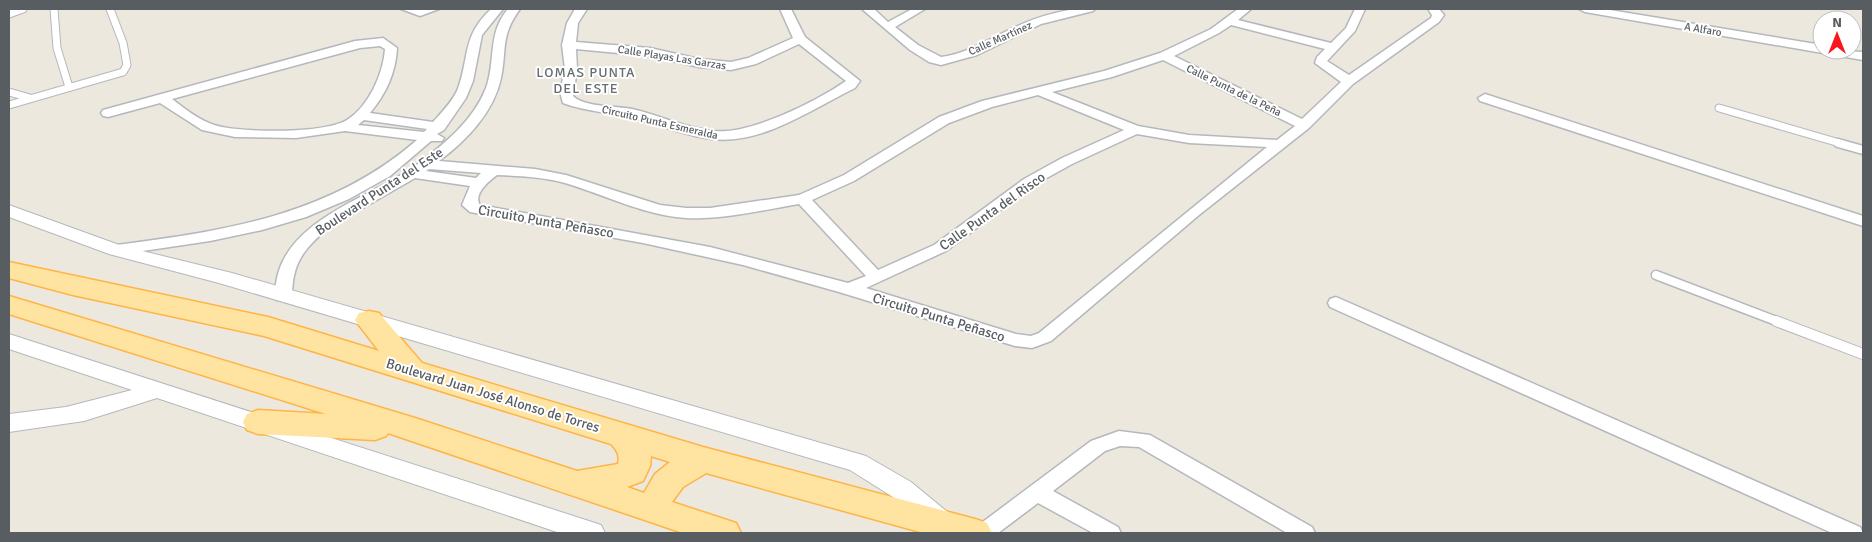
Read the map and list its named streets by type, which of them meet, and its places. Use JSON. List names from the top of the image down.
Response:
{
  "streets": {
    "main road": ["Boulevard Juan José Alonso de Torres"],
    "street": [
      "A Alfaro",
      "Calle Martínez",
      "Calle Playas Las Garzas",
      "Calle Punta de la Peña",
      "Circuito Punta Esmeralda",
      "Boulevard Punta del Este",
      "Calle Punta del Risco",
      "Circuito Punta Peñasco"
    ]
  },
  "crossings": [
    ["Calle Playas Las Garzas", "Circuito Punta Esmeralda"],
    ["Calle Punta de la Peña", "Circuito Punta Peñasco"],
    ["Boulevard Punta del Este", "Circuito Punta Peñasco"],
    ["Calle Punta del Risco", "Circuito Punta Peñasco"]
  ],
  "districts": ["LOMAS PUNTA DEL ESTE"],
  "north": "top"
}
